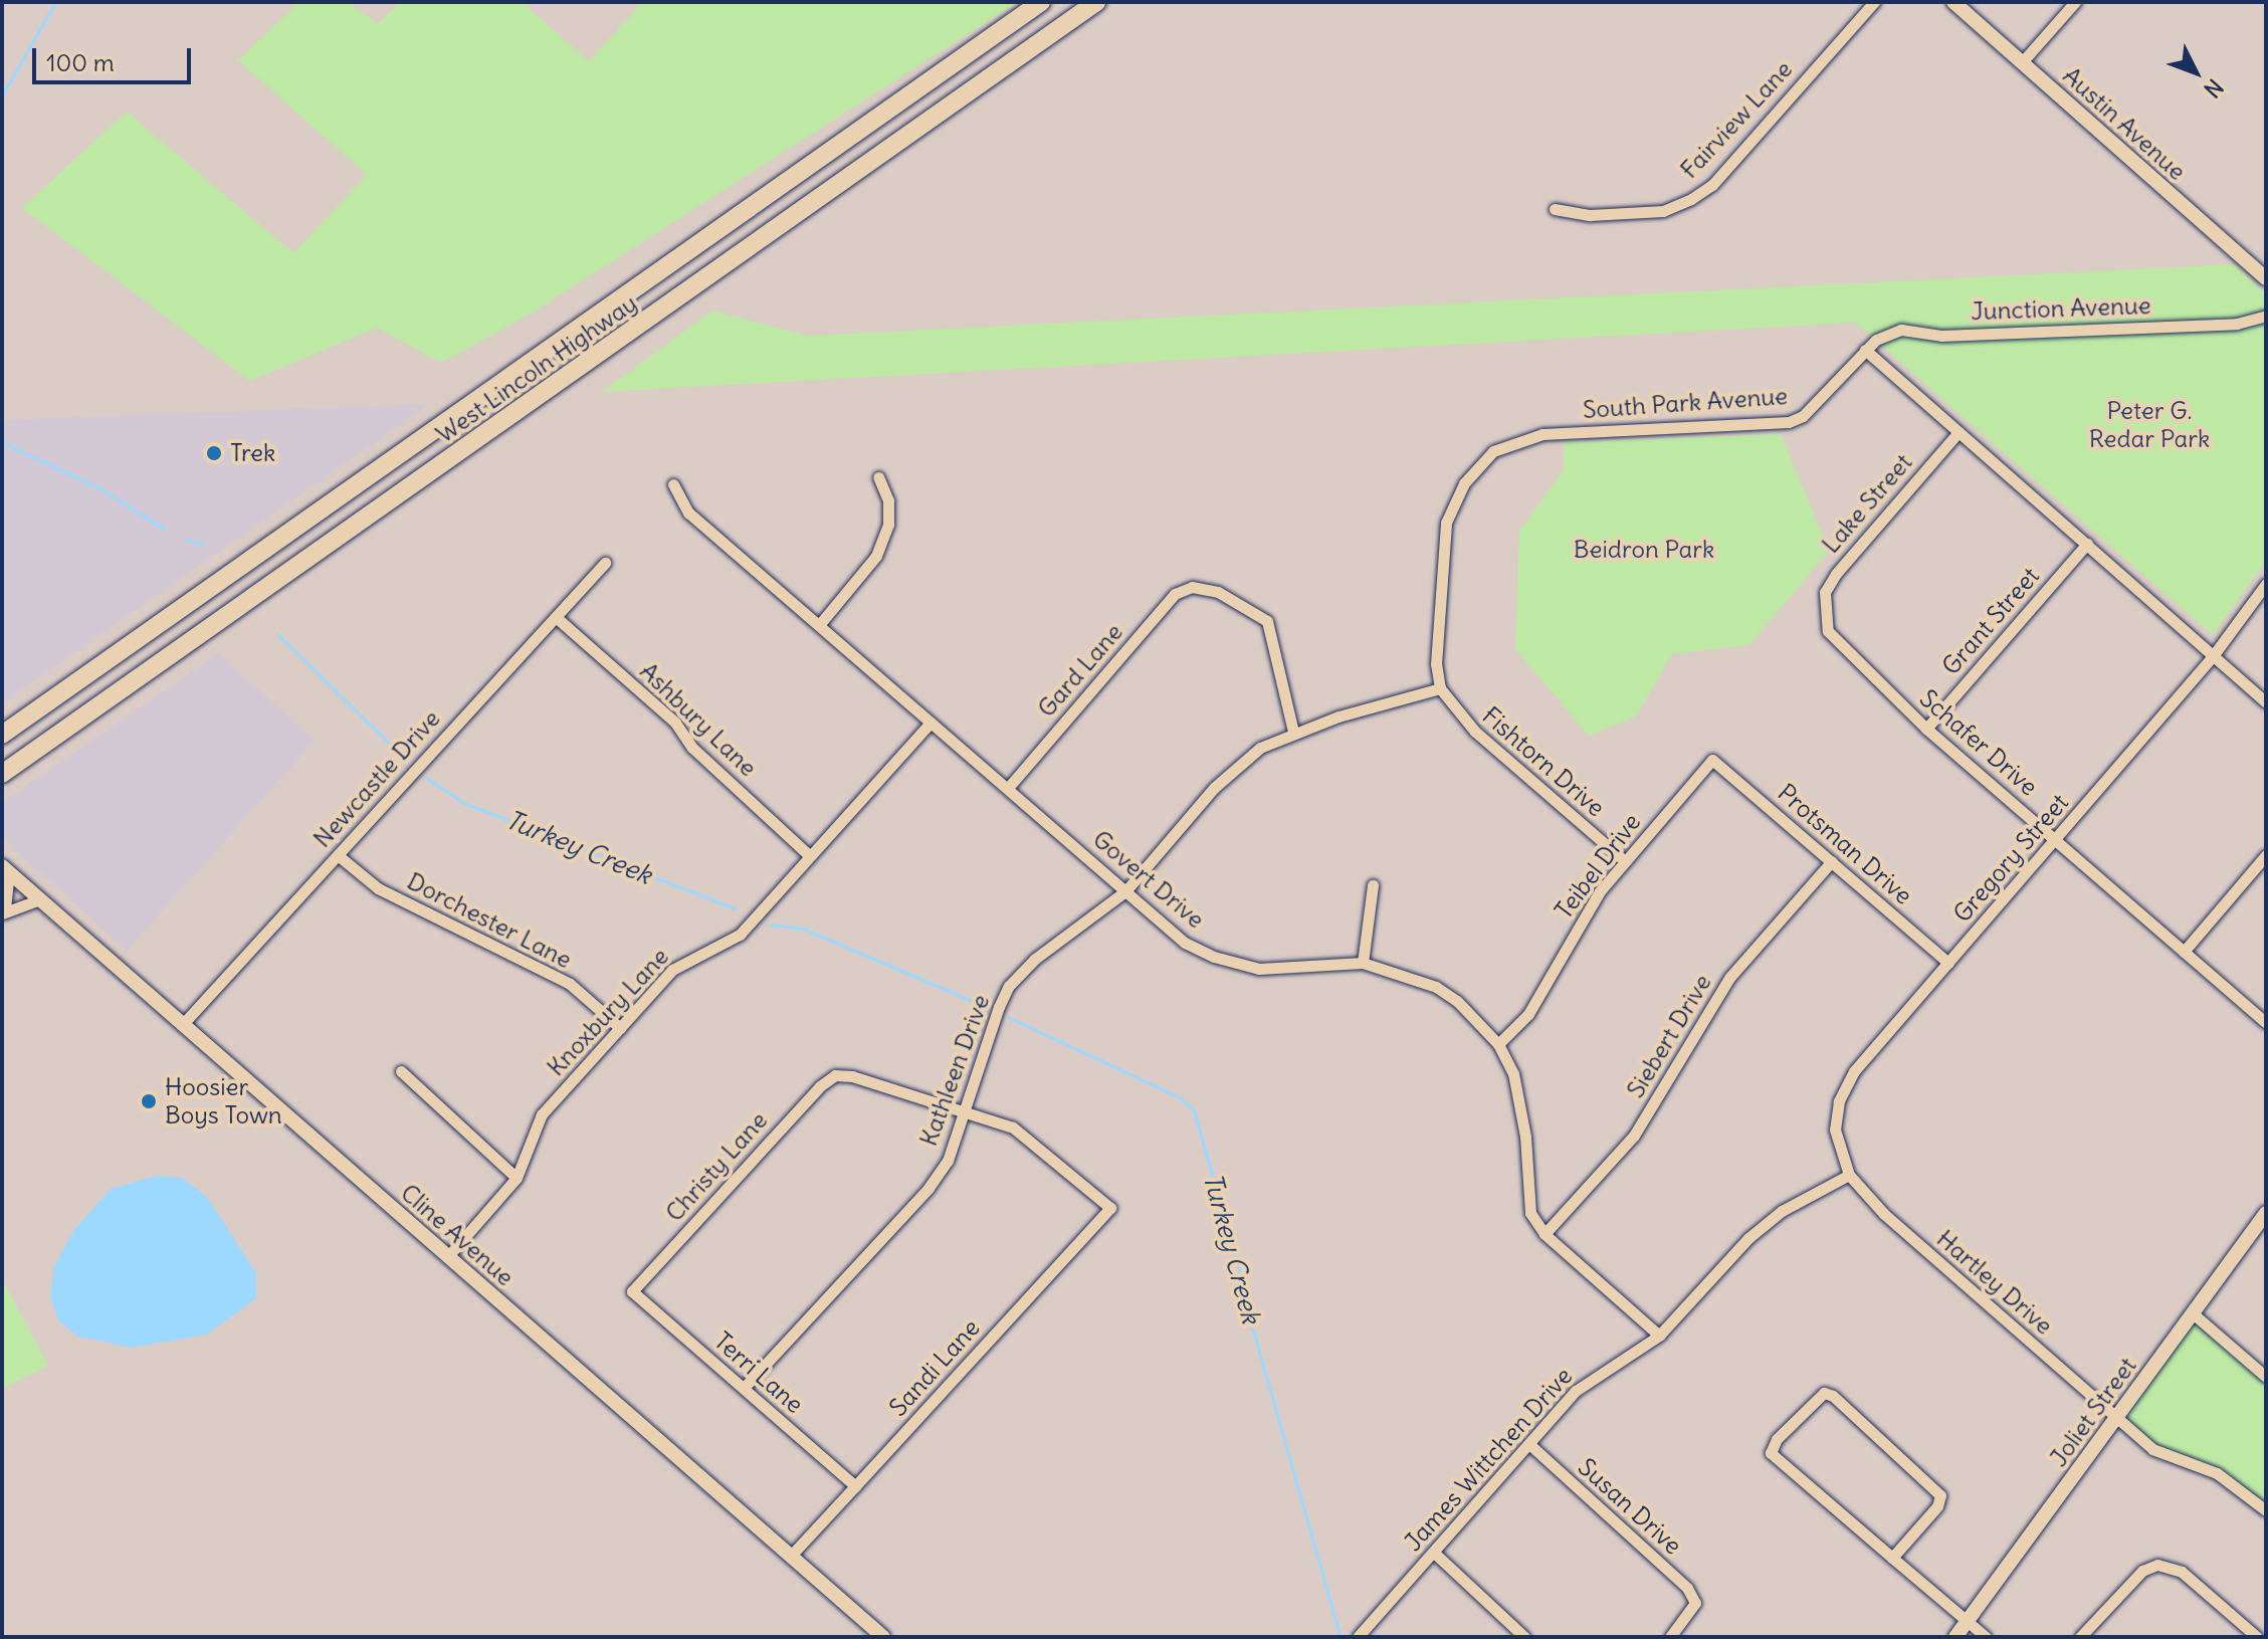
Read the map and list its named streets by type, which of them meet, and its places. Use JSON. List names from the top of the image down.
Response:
{
  "streets": {
    "main road": ["West Lincoln Highway"],
    "street": [
      "Fairview Lane",
      "Austin Avenue",
      "Junction Avenue",
      "South Park Avenue",
      "Lake Street",
      "Grant Street",
      "Gard Lane",
      "Ashbury Lane",
      "Schafer Drive",
      "Fishtorn Drive",
      "Newcastle Drive",
      "Protsman Drive",
      "Gregory Street",
      "Teibel Drive",
      "Govert Drive",
      "Dorchester Lane",
      "Knoxbury Lane",
      "Siebert Drive",
      "Kathleen Drive",
      "Christy Lane",
      "Cline Avenue",
      "Hartley Drive",
      "Sandi Lane",
      "Terri Lane",
      "Joliet Street",
      "James Wittchen Drive",
      "Susan Drive"
    ]
  },
  "crossings": [
    ["Junction Avenue", "South Park Avenue"],
    ["South Park Avenue", "Fishtorn Drive"],
    ["South Park Avenue", "Kathleen Drive"],
    ["Lake Street", "Schafer Drive"],
    ["Grant Street", "Schafer Drive"],
    ["Gard Lane", "Govert Drive"],
    ["Gard Lane", "Kathleen Drive"],
    ["Ashbury Lane", "Newcastle Drive"],
    ["Ashbury Lane", "Knoxbury Lane"],
    ["Schafer Drive", "Gregory Street"],
    ["Fishtorn Drive", "Teibel Drive"],
    ["Fishtorn Drive", "Kathleen Drive"],
    ["Newcastle Drive", "Dorchester Lane"],
    ["Newcastle Drive", "Cline Avenue"],
    ["Protsman Drive", "Gregory Street"],
    ["Protsman Drive", "Teibel Drive"],
    ["Protsman Drive", "Siebert Drive"],
    ["Gregory Street", "Hartley Drive"],
    ["Gregory Street", "James Wittchen Drive"],
    ["Teibel Drive", "Govert Drive"],
    ["Govert Drive", "Knoxbury Lane"],
    ["Govert Drive", "Siebert Drive"],
    ["Govert Drive", "Kathleen Drive"],
    ["Govert Drive", "James Wittchen Drive"],
    ["Dorchester Lane", "Knoxbury Lane"],
    ["Knoxbury Lane", "Cline Avenue"],
    ["Kathleen Drive", "Christy Lane"],
    ["Kathleen Drive", "Sandi Lane"],
    ["Kathleen Drive", "Terri Lane"],
    ["Christy Lane", "Sandi Lane"],
    ["Christy Lane", "Terri Lane"],
    ["Cline Avenue", "Sandi Lane"],
    ["Hartley Drive", "Joliet Street"],
    ["Hartley Drive", "James Wittchen Drive"],
    ["Sandi Lane", "Terri Lane"],
    ["James Wittchen Drive", "Susan Drive"]
  ],
  "water": ["Turkey Creek"],
  "parks": ["Peter G. Redar Park", "Beidron Park"],
  "places": ["Trek", "Hoosier Boys Town"],
  "scale_bar": "100 m",
  "north": "bottom right"
}
